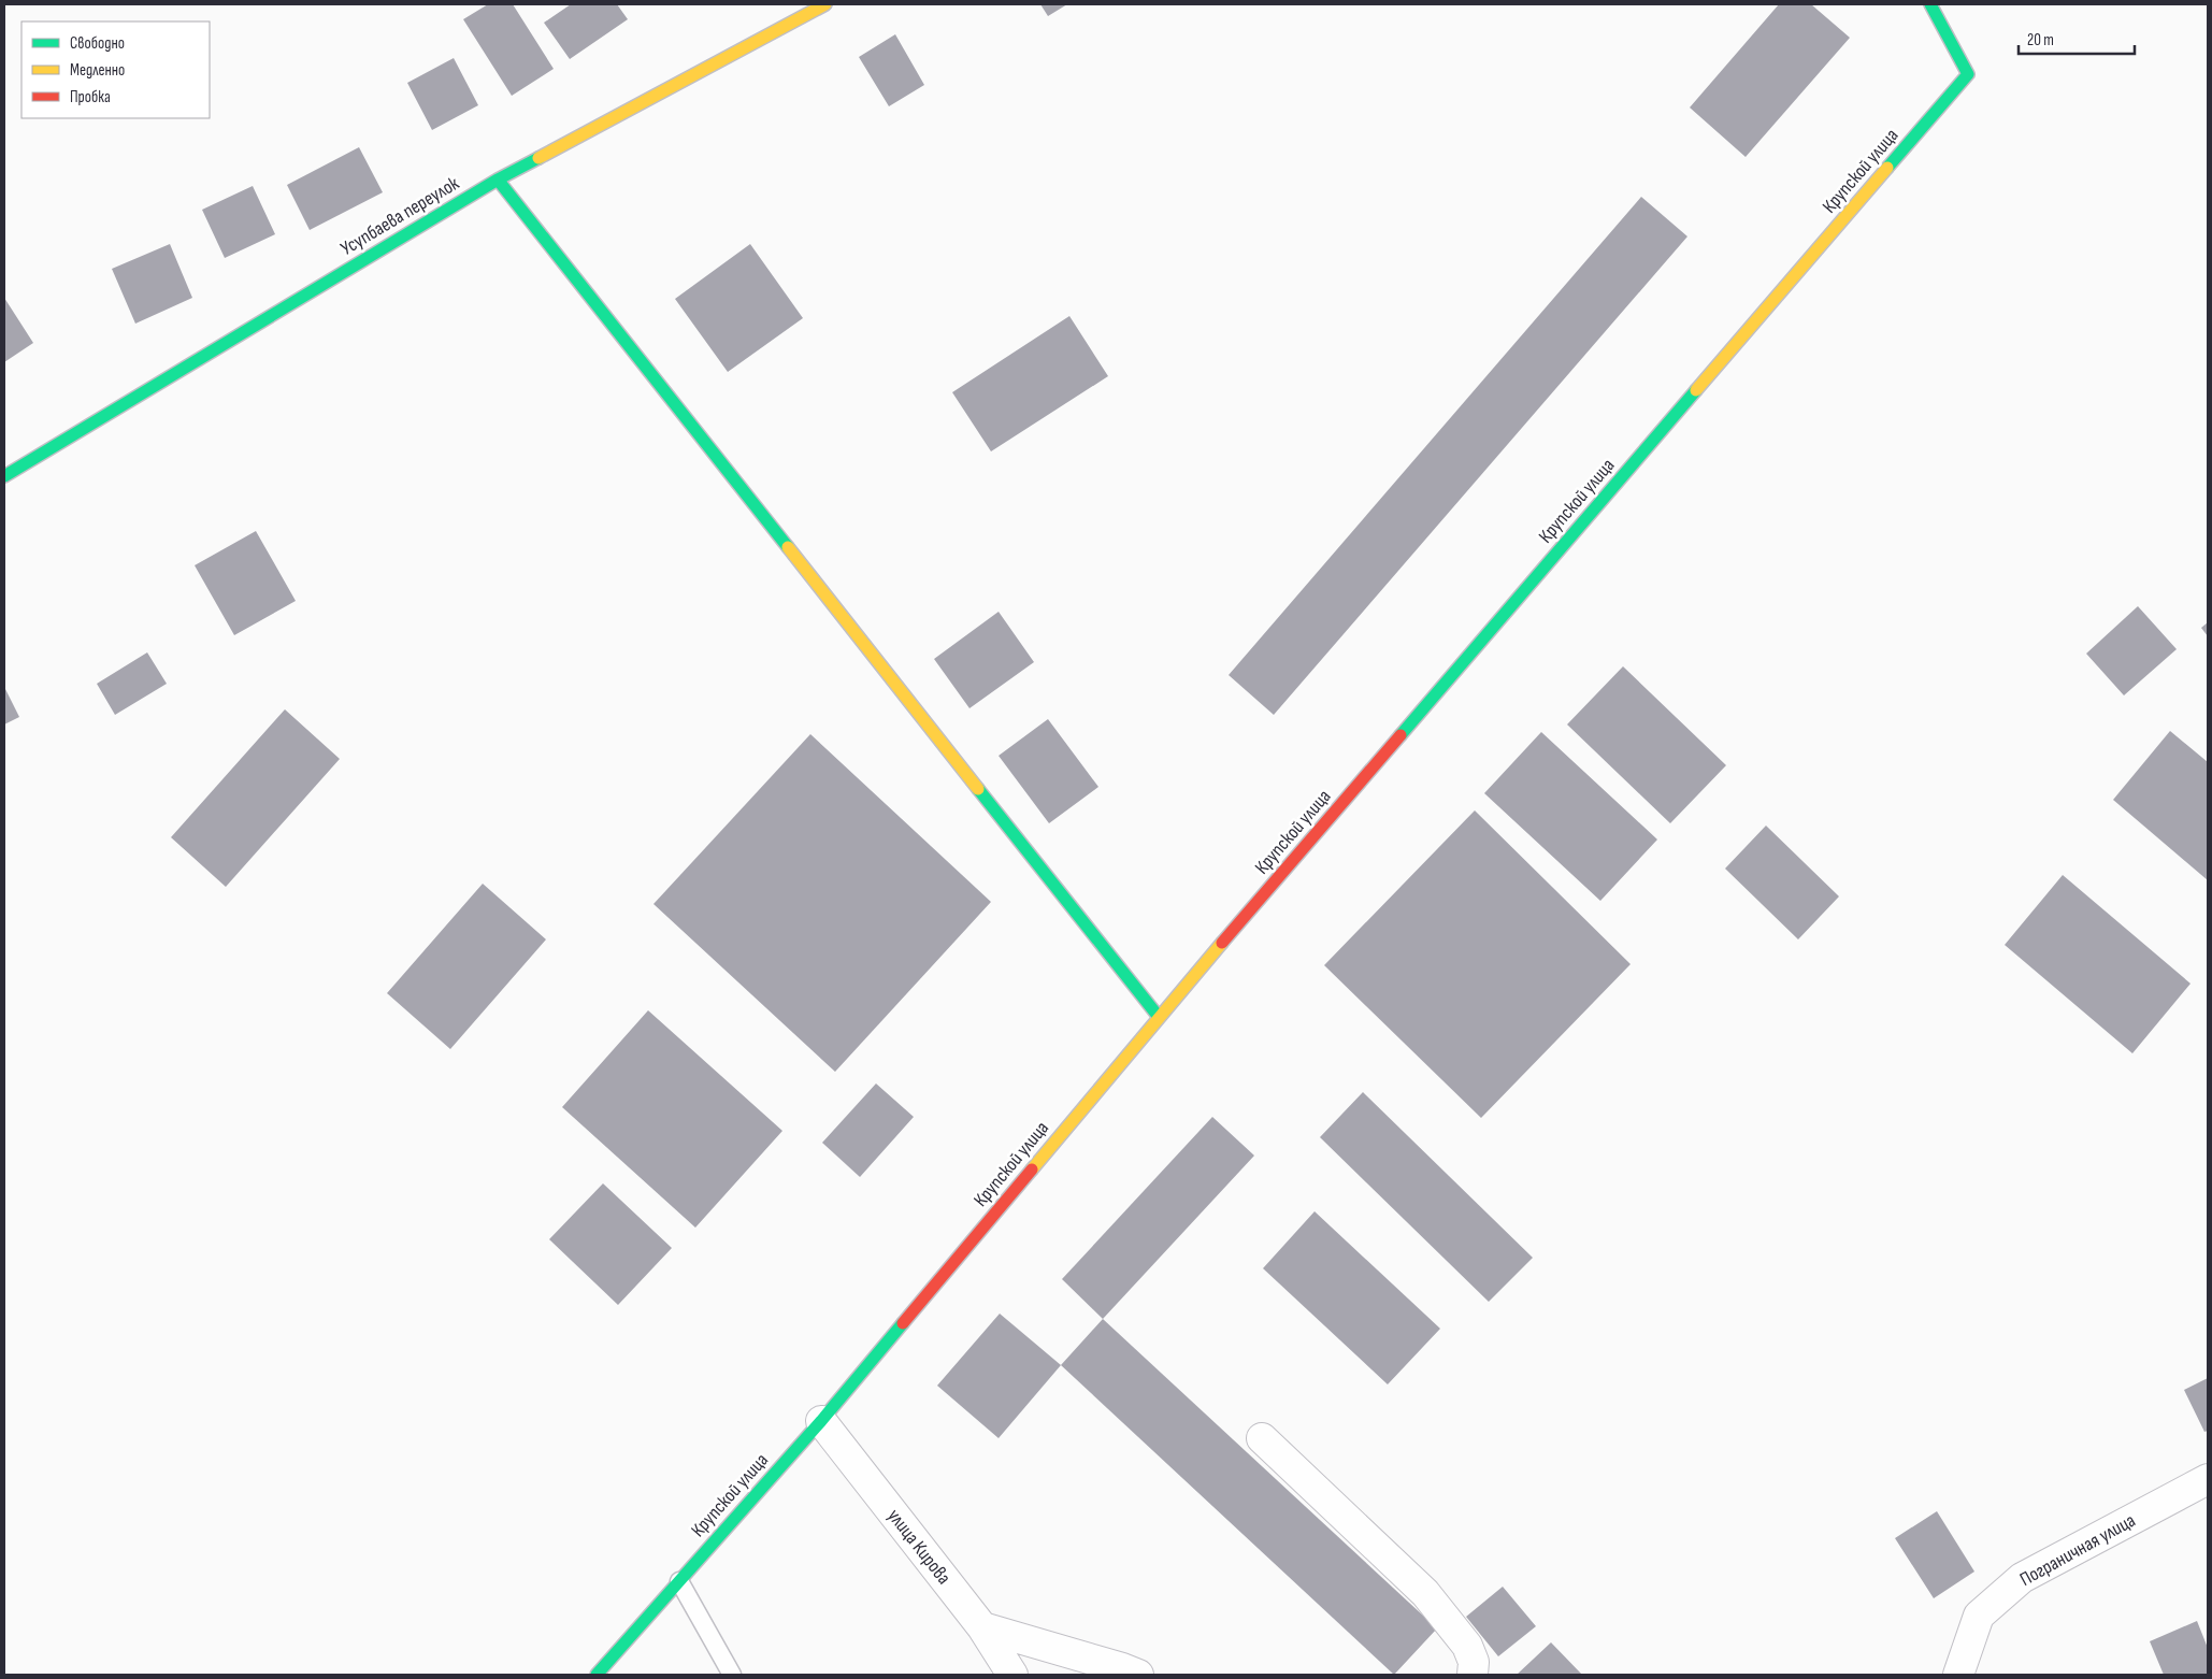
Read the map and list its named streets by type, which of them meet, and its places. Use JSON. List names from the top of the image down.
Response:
{
  "streets": {
    "street": [
      "Крупской улица",
      "Усупбаева переулок",
      "улица Кирова",
      "Пограничная улица"
    ]
  },
  "crossings": [
    ["Крупской улица", "улица Кирова"]
  ],
  "legend": ["Свободно", "Медленно", "Пробка"],
  "scale_bar": "20 m"
}
